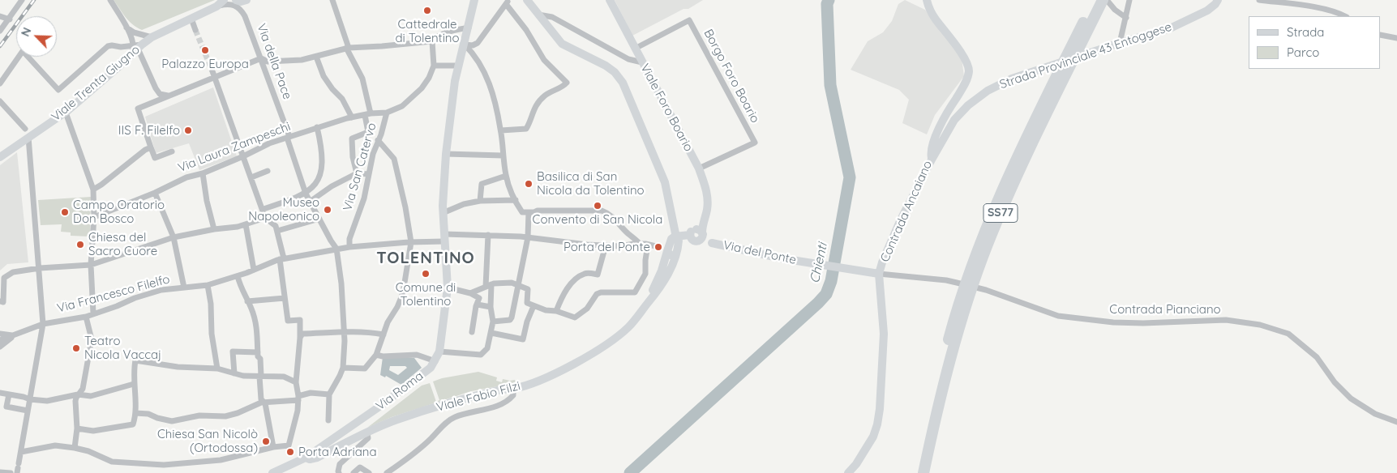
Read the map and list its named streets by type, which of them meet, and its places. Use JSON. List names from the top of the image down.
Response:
{
  "streets": {
    "highway": ["SS77"],
    "street": [
      "Strada Provinciale 43 Entoggese",
      "Via della Pace",
      "Borgo Foro Boario",
      "Viale Trenta Giugno",
      "Viale Foro Boario",
      "Via Laura Zampeschi",
      "Via San Catervo",
      "Contrada Ancaiano",
      "Via del Ponte",
      "Via Francesco Filelfo",
      "Contrada Pianciano",
      "Via Roma",
      "Viale Fabio Filzi"
    ]
  },
  "crossings": [
    ["Strada Provinciale 43 Entoggese", "Contrada Ancaiano"],
    ["Via della Pace", "Viale Trenta Giugno"],
    ["Via della Pace", "Via Laura Zampeschi"],
    ["Via della Pace", "Via Francesco Filelfo"],
    ["Borgo Foro Boario", "Viale Foro Boario"],
    ["Viale Foro Boario", "Via del Ponte"],
    ["Via Laura Zampeschi", "Via San Catervo"],
    ["Via San Catervo", "Via Francesco Filelfo"],
    ["Contrada Ancaiano", "Via del Ponte"],
    ["Contrada Ancaiano", "Contrada Pianciano"],
    ["Via del Ponte", "Contrada Pianciano"],
    ["Via del Ponte", "Viale Fabio Filzi"],
    ["Via Francesco Filelfo", "Via Roma"],
    ["Via Francesco Filelfo", "Viale Fabio Filzi"],
    ["Via Roma", "Viale Fabio Filzi"]
  ],
  "districts": ["TOLENTINO"],
  "water": ["Chienti"],
  "places": [
    "Cattedrale di Tolentino",
    "Palazzo Europa",
    "IIS F. Filelfo",
    "Basilica di San Nicola da Tolentino",
    "Convento di San Nicola",
    "Museo Napoleonico",
    "Campo Oratorio Don Bosco",
    "Chiesa del Sacro Cuore",
    "Porta del Ponte",
    "Comune di Tolentino",
    "Teatro Nicola Vaccaj",
    "Chiesa San Nicolò (Ortodossa)",
    "Porta Adriana"
  ],
  "legend": ["Strada", "Parco"],
  "north": "top left"
}
